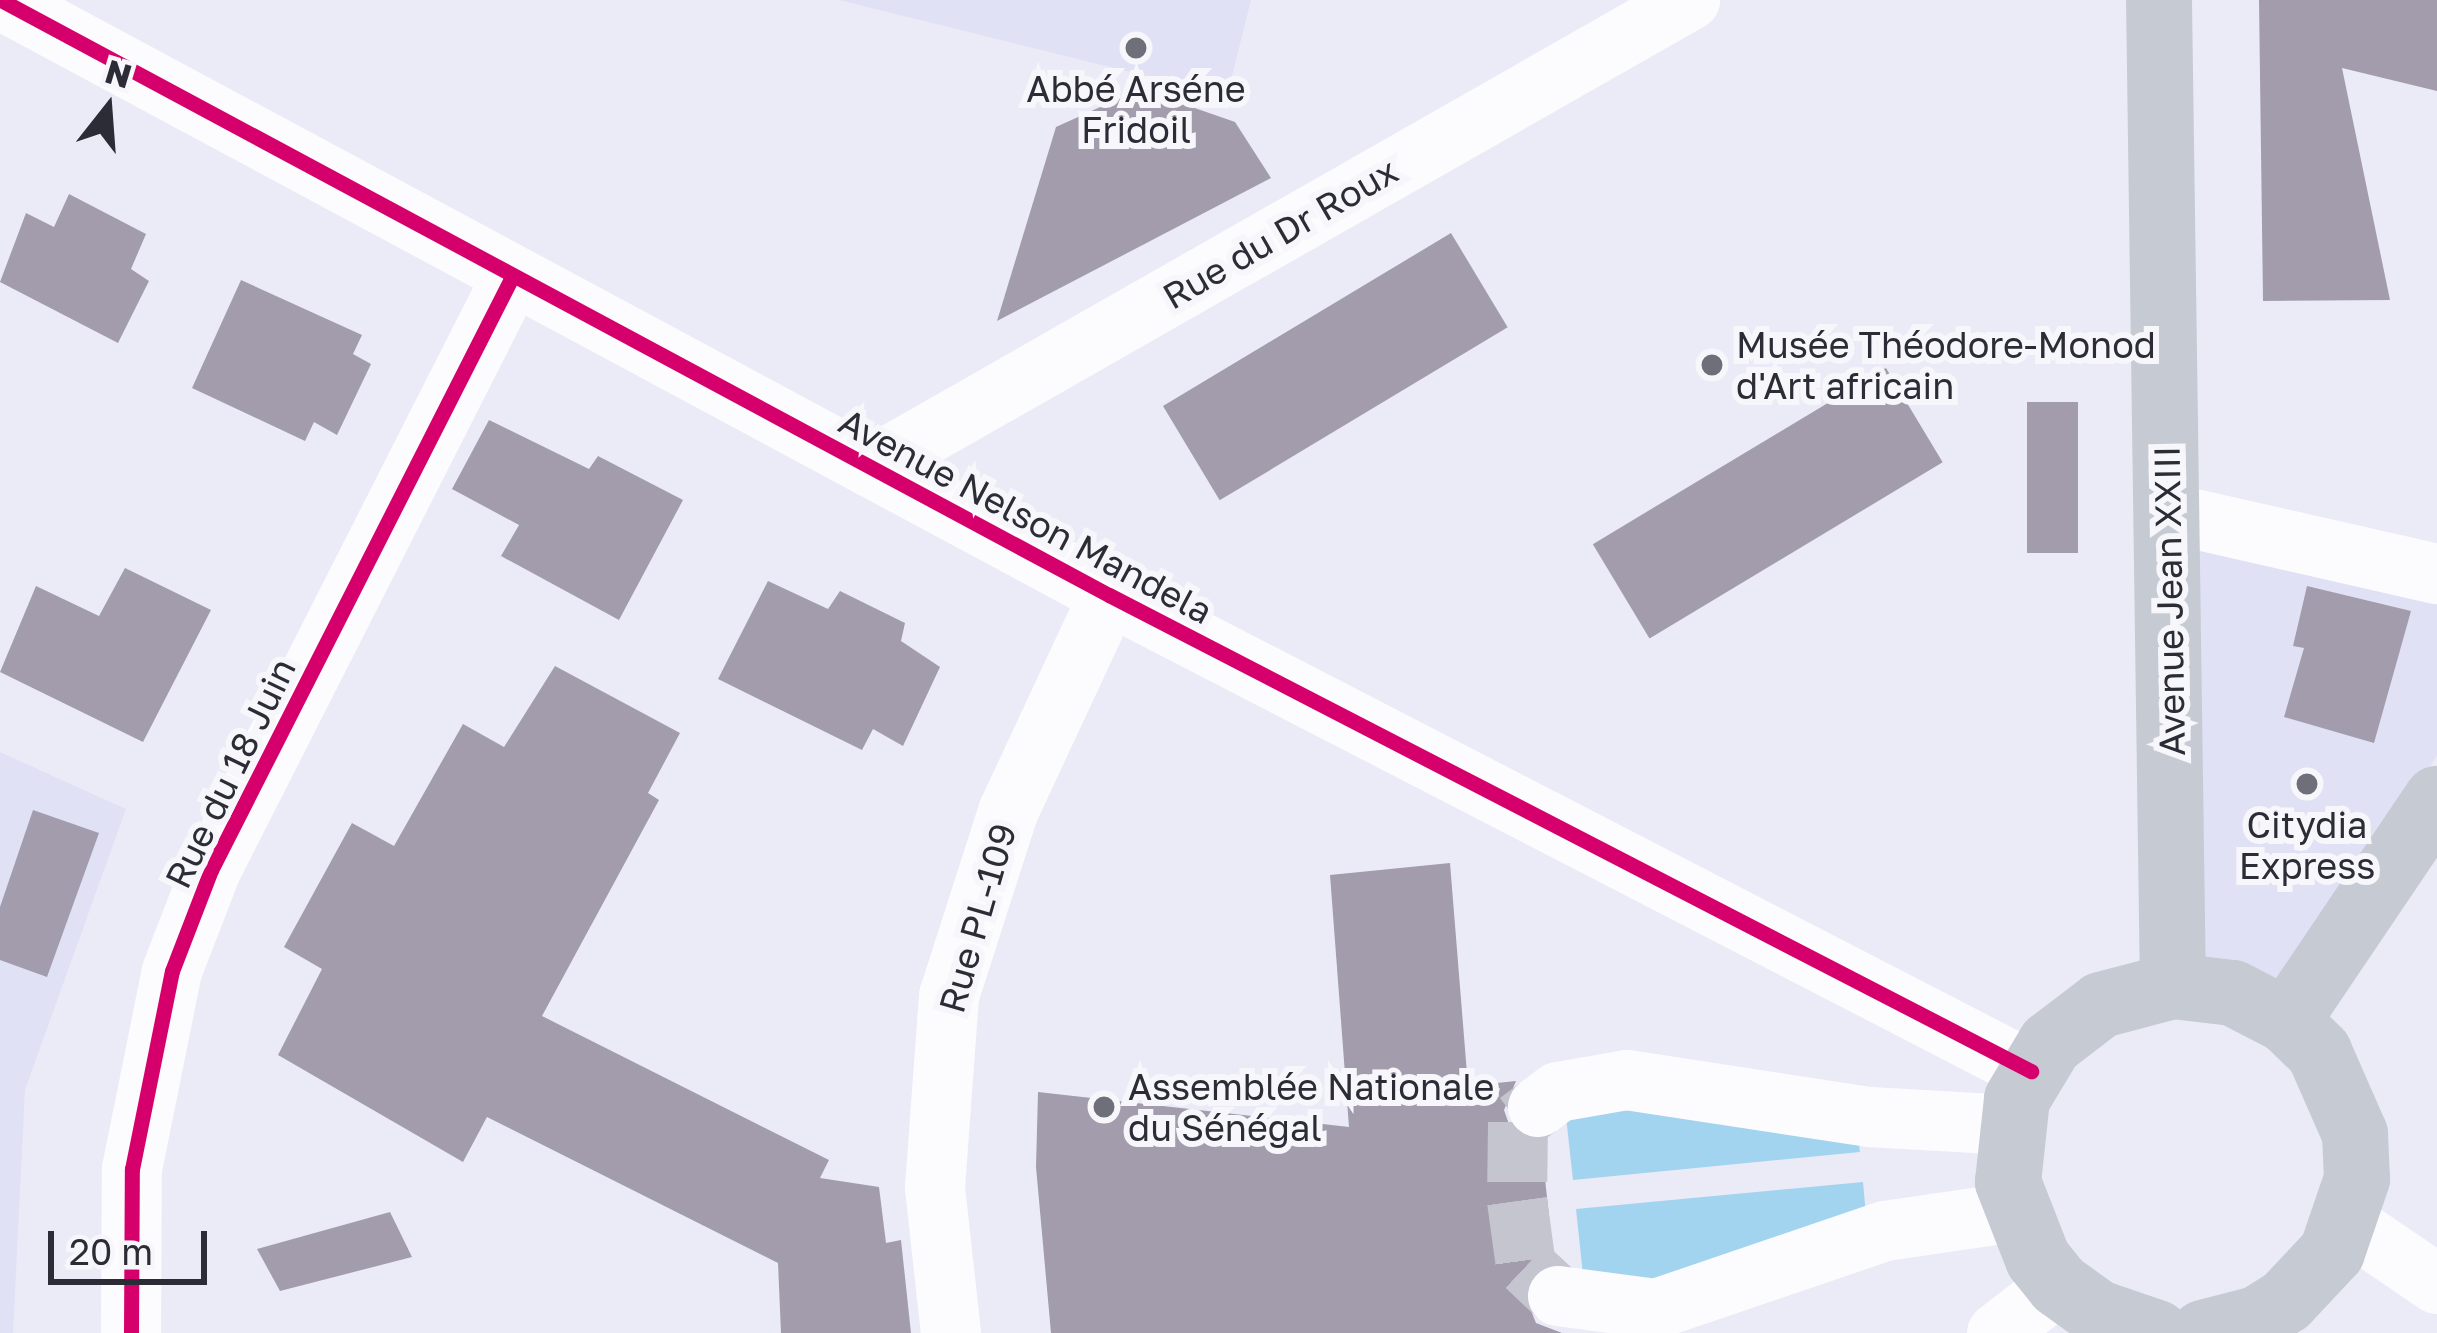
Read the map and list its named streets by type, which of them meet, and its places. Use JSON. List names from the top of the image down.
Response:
{
  "streets": {
    "main road": ["Avenue Jean XXIII"],
    "street": [
      "Rue du Dr Roux",
      "Avenue Nelson Mandela",
      "Rue du 18 Juin",
      "Rue PL-109"
    ]
  },
  "crossings": [
    ["Rue du Dr Roux", "Avenue Nelson Mandela"],
    ["Avenue Nelson Mandela", "Rue du 18 Juin"],
    ["Avenue Nelson Mandela", "Rue PL-109"]
  ],
  "places": [
    "Abbé Arséne Fridoil",
    "Musée Théodore-Monod d'Art africain",
    "Citydia Express",
    "Assemblée Nationale du Sénégal"
  ],
  "scale_bar": "20 m",
  "north": "top"
}
